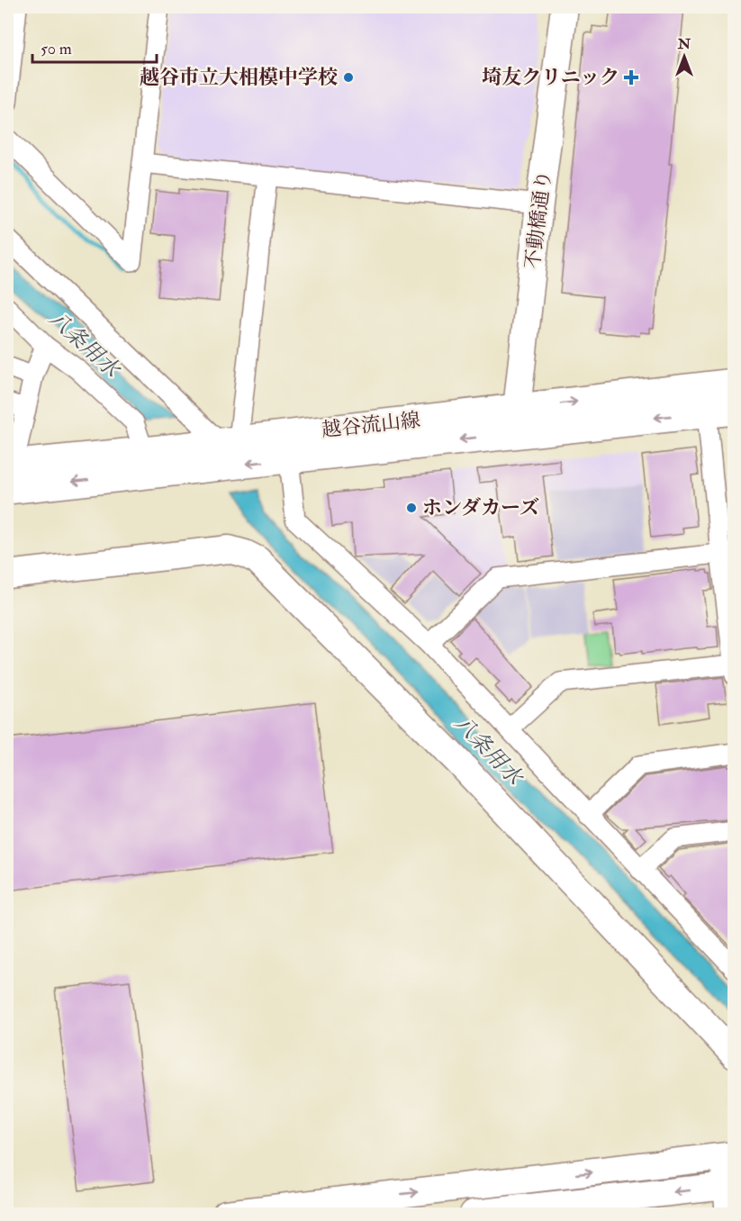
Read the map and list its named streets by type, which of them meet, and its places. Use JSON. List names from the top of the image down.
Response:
{
  "streets": {
    "main road": ["越谷流山線"],
    "street": ["不動橋通り"]
  },
  "crossings": [
    ["不動橋通り", "越谷流山線"]
  ],
  "water": ["八条用水"],
  "places": {
    "other": ["越谷市立大相模中学校", "ホンダカーズ"],
    "health": ["埼友クリニック"]
  },
  "scale_bar": "50 m",
  "north": "top"
}
